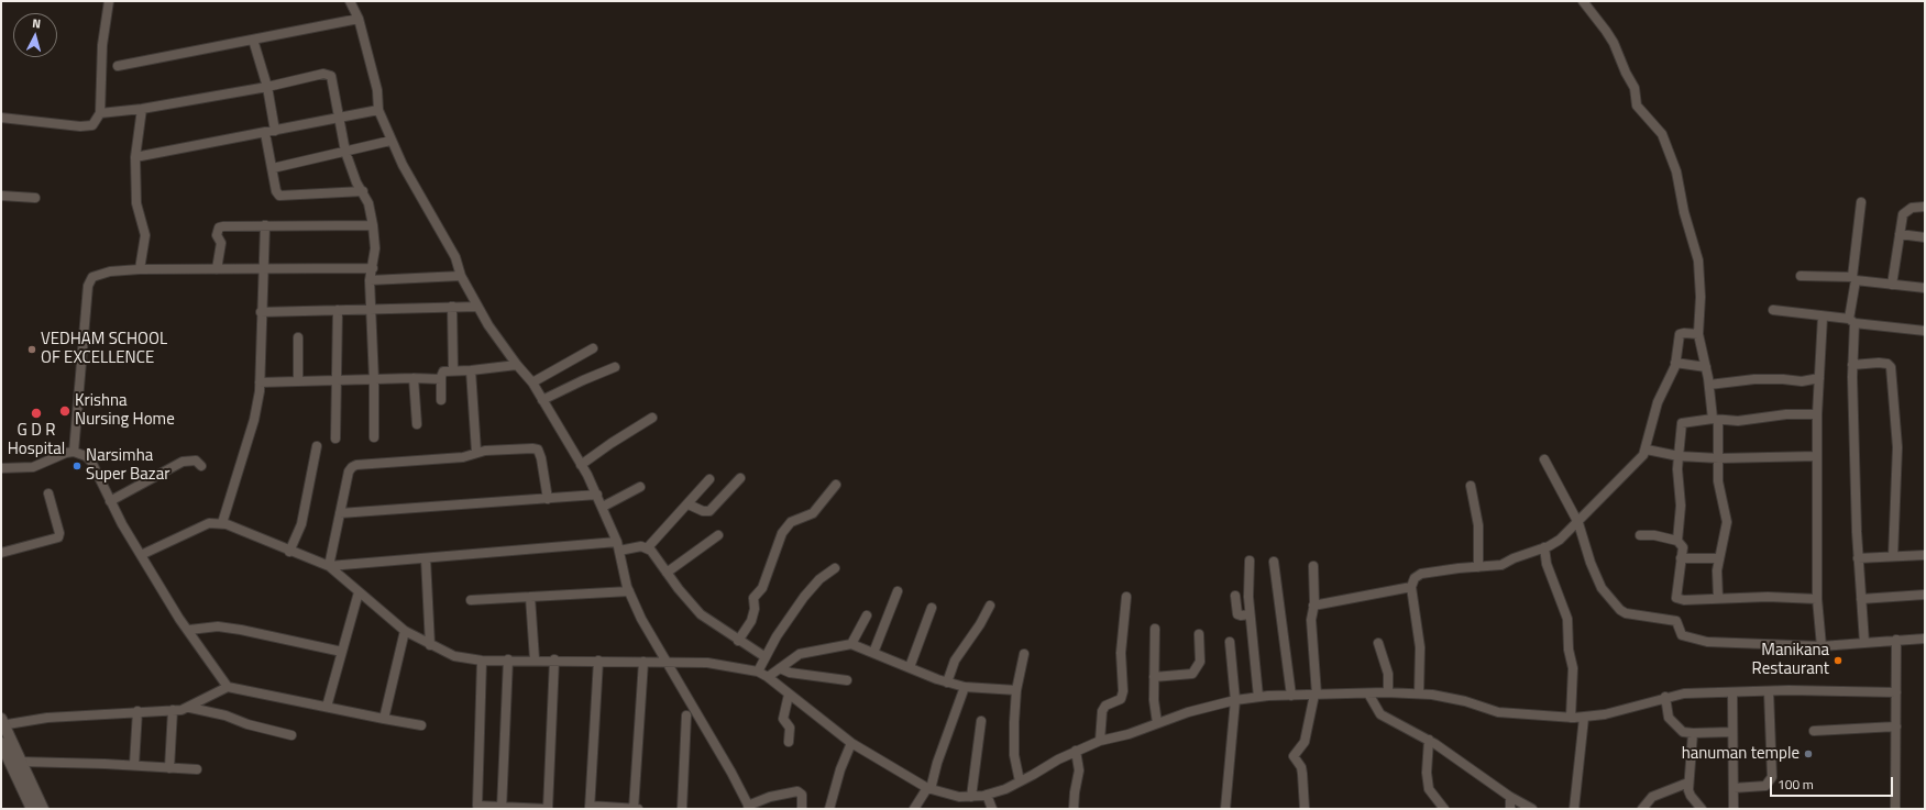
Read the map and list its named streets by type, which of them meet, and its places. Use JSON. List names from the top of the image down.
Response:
{
  "places": [
    "VEDHAM SCHOOL OF EXCELLENCE",
    "Krishna Nursing Home",
    "G D R Hospital",
    "Narsimha Super Bazar",
    "Manikana Restaurant",
    "hanuman temple"
  ],
  "scale_bar": "100 m",
  "north": "top"
}
